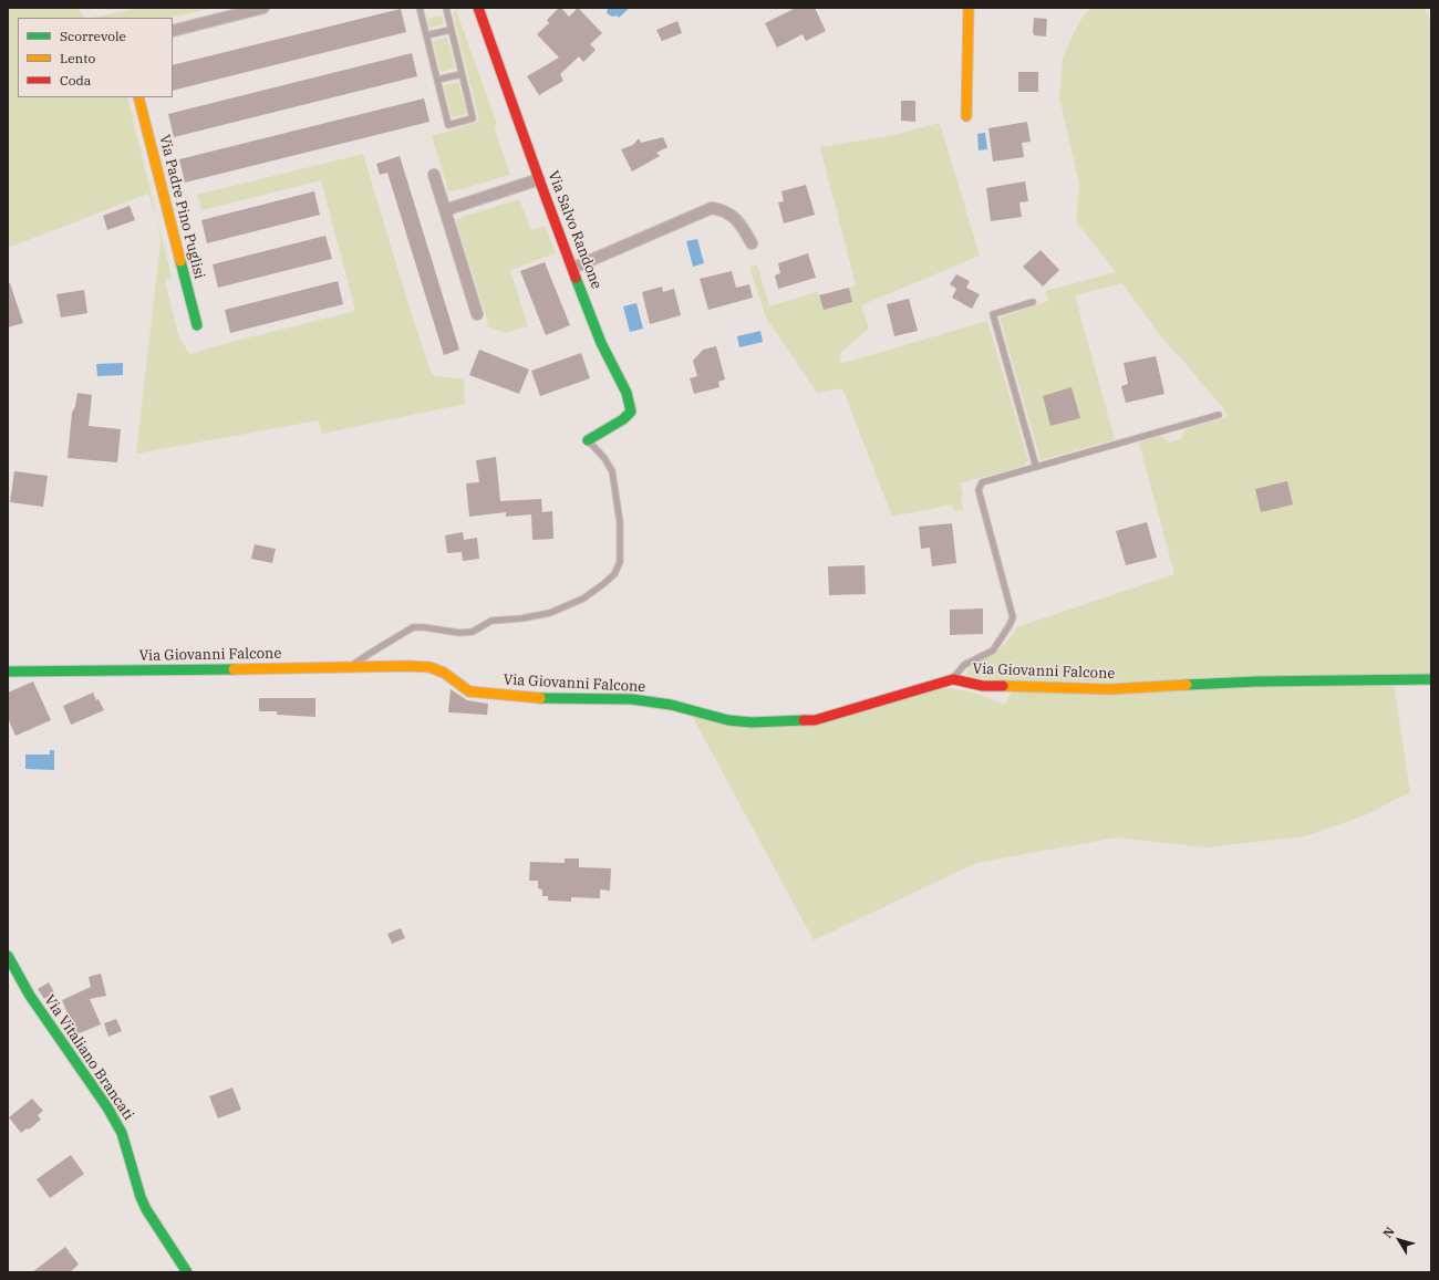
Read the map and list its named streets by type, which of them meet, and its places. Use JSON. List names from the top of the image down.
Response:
{
  "streets": {
    "street": [
      "Via Padre Pino Puglisi",
      "Via Salvo Randone",
      "Via Giovanni Falcone",
      "Via Vitaliano Brancati"
    ]
  },
  "legend": ["Scorrevole", "Lento", "Coda"],
  "north": "top left"
}
